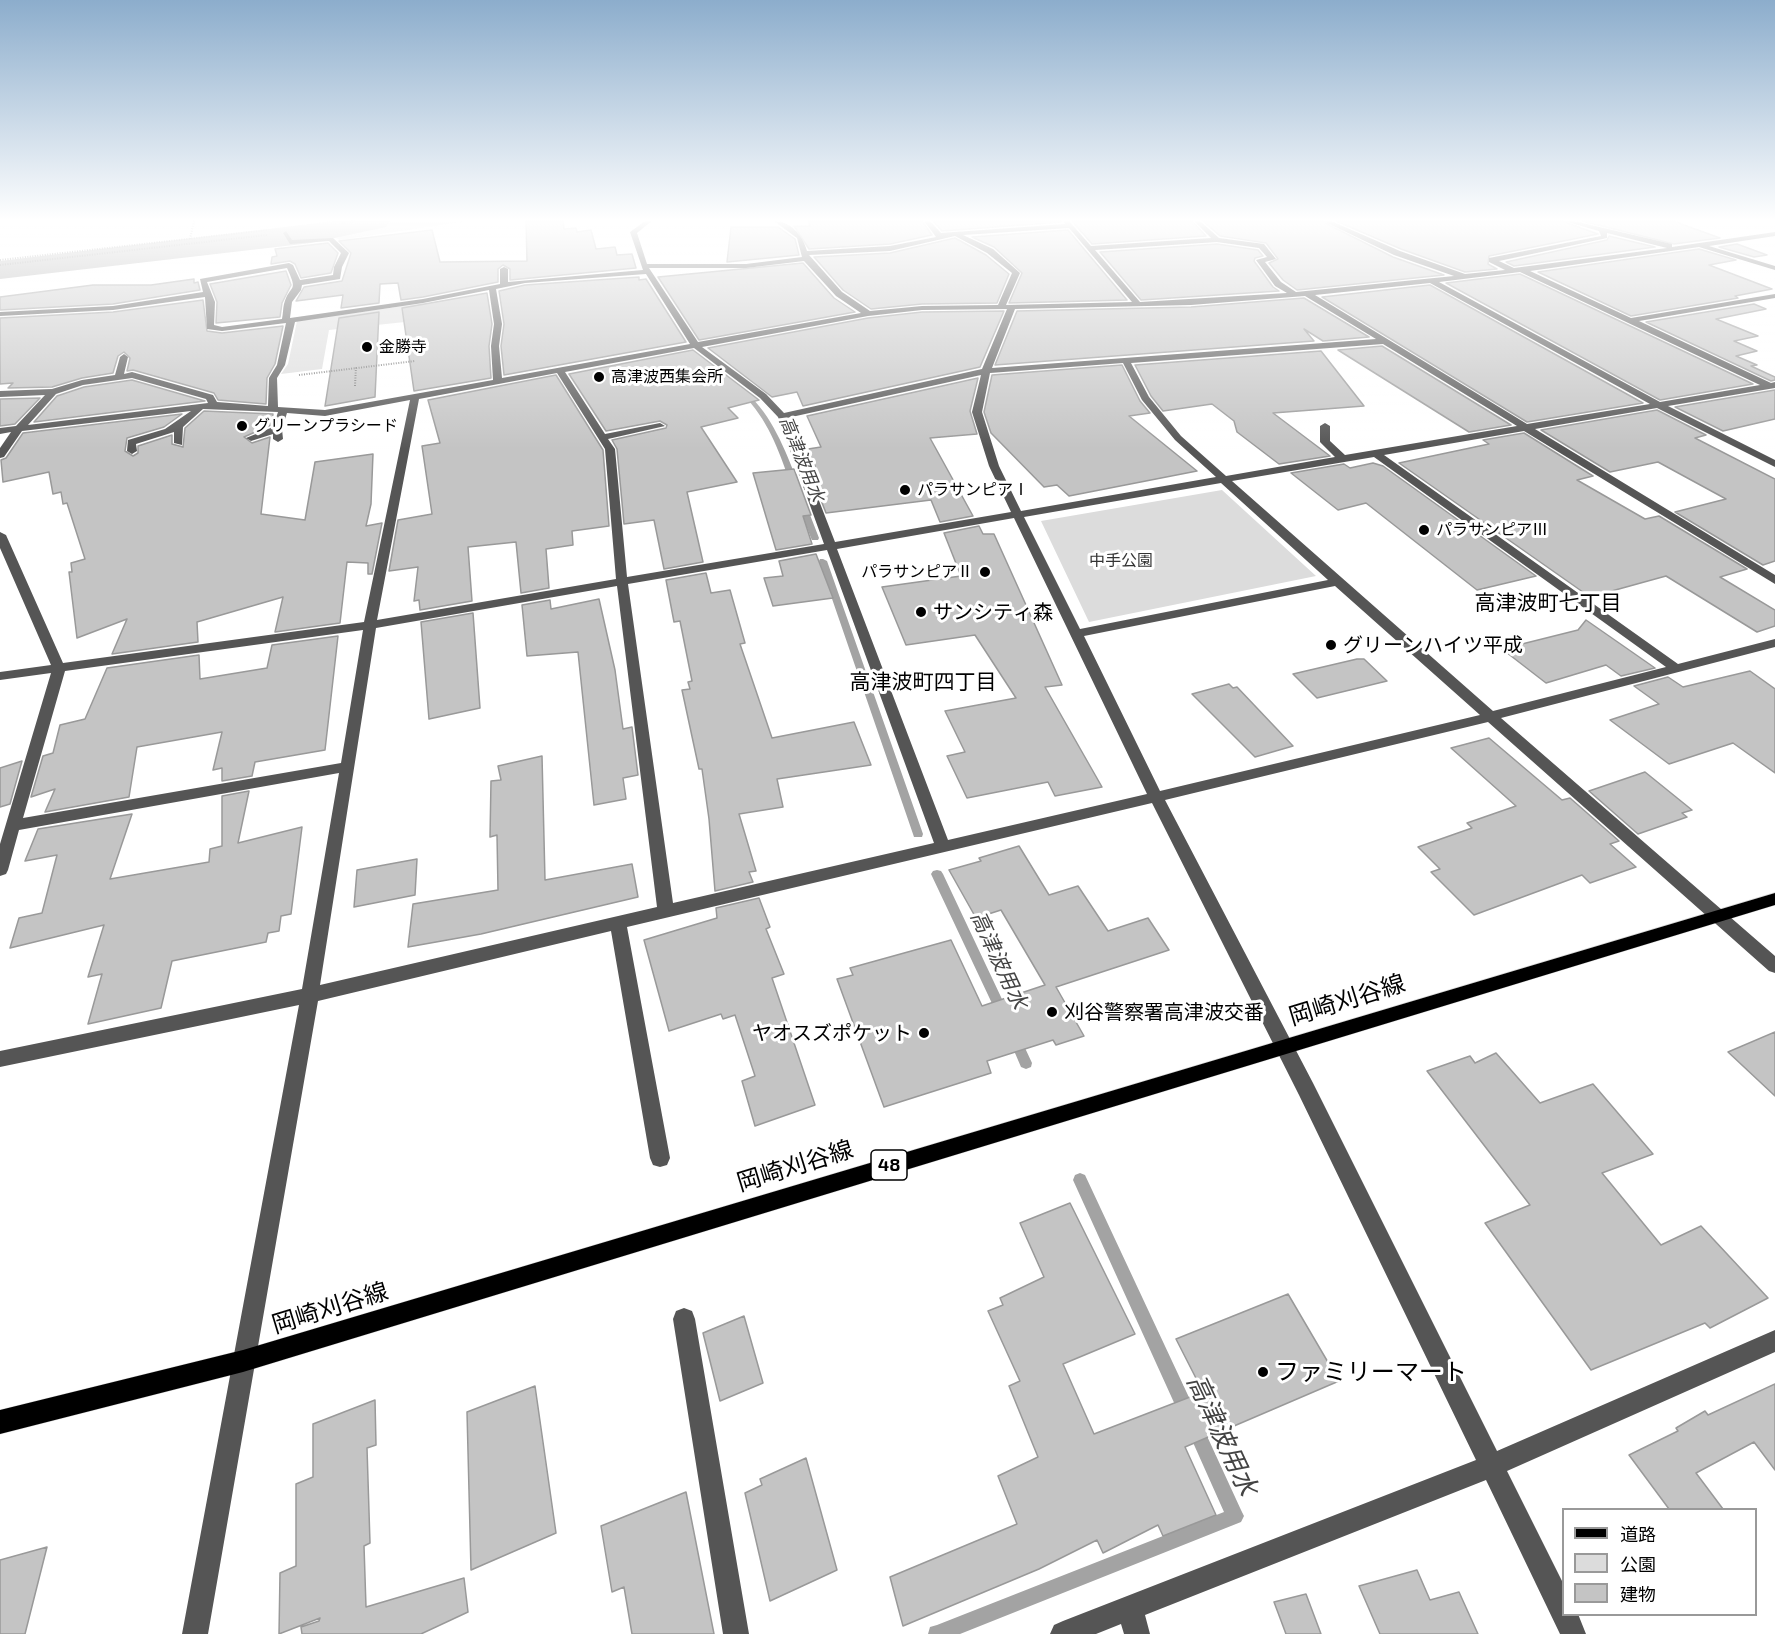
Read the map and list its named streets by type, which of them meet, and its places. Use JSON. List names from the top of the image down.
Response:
{
  "streets": {
    "main road": ["岡崎刈谷線", "48"]
  },
  "districts": ["高津波町七丁目", "高津波町四丁目"],
  "water": ["高津波用水"],
  "parks": ["中手公園"],
  "places": [
    "金勝寺",
    "高津波西集会所",
    "グリーンプラシード",
    "パラサンピアⅠ",
    "パラサンピアⅢ",
    "パラサンピアⅡ",
    "サンシティ森",
    "グリーンハイツ平成",
    "刈谷警察署高津波交番",
    "ヤオスズポケット",
    "ファミリーマート"
  ],
  "legend": ["道路", "公園", "建物"]
}
